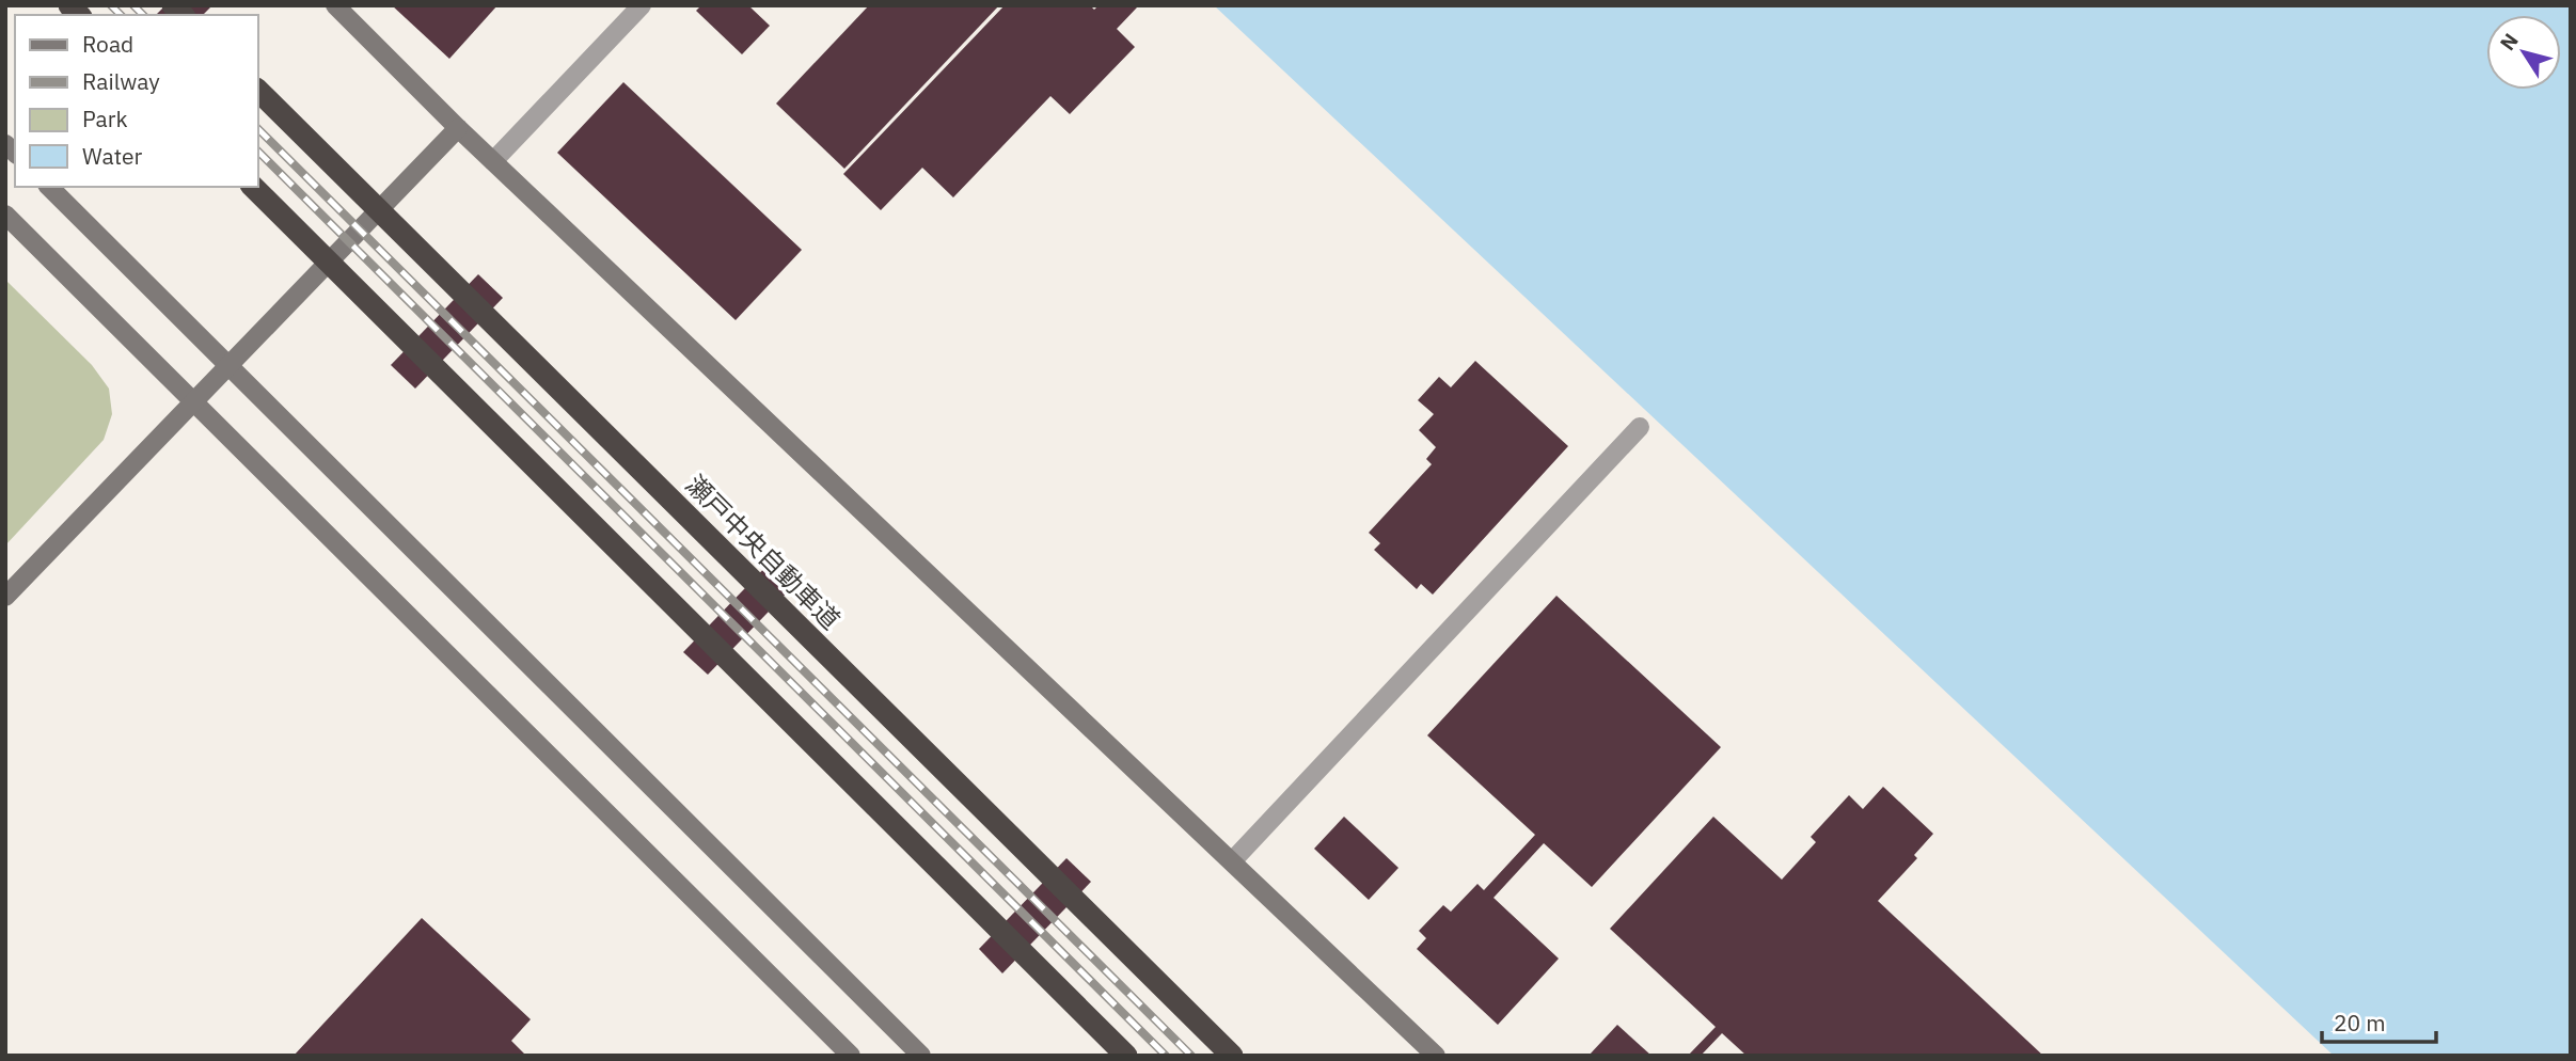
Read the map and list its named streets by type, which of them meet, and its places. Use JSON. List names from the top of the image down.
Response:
{
  "streets": {
    "highway": ["瀬戸中央自動車道"]
  },
  "legend": [
    "Road",
    "Railway",
    "Park",
    "Water"
  ],
  "scale_bar": "20 m",
  "north": "top left"
}
